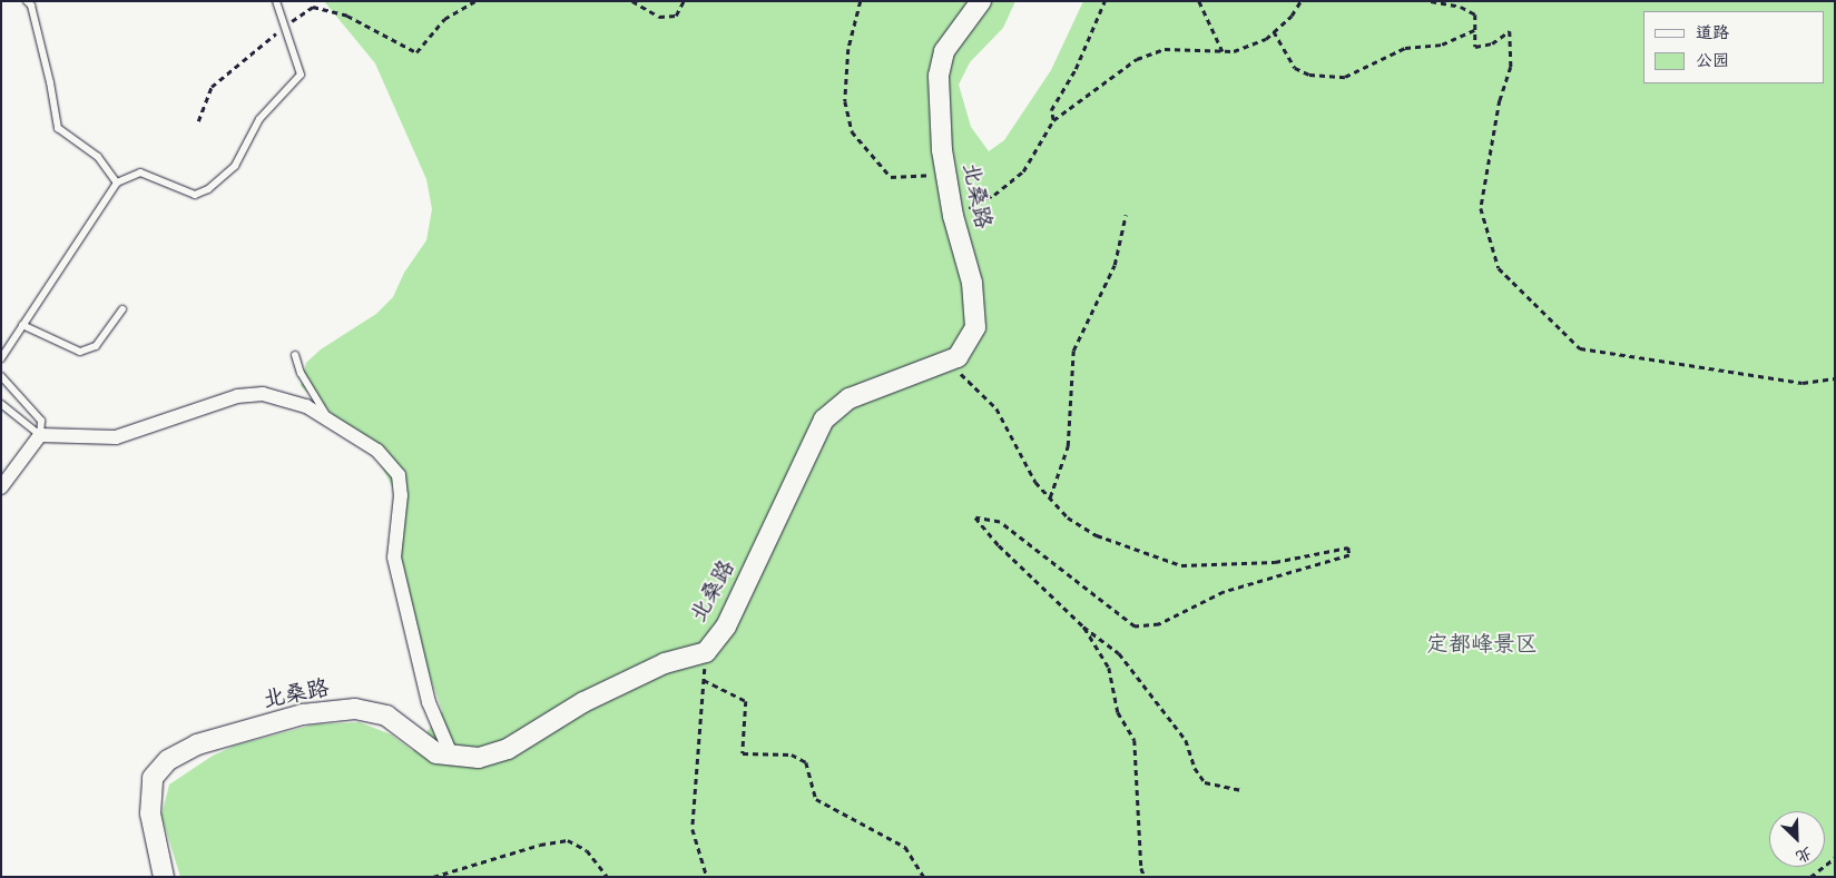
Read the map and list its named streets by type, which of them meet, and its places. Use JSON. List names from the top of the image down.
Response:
{
  "streets": {
    "street": ["北桑路"]
  },
  "parks": ["定都峰景区"],
  "legend": ["道路", "公园"],
  "north": "bottom right"
}
